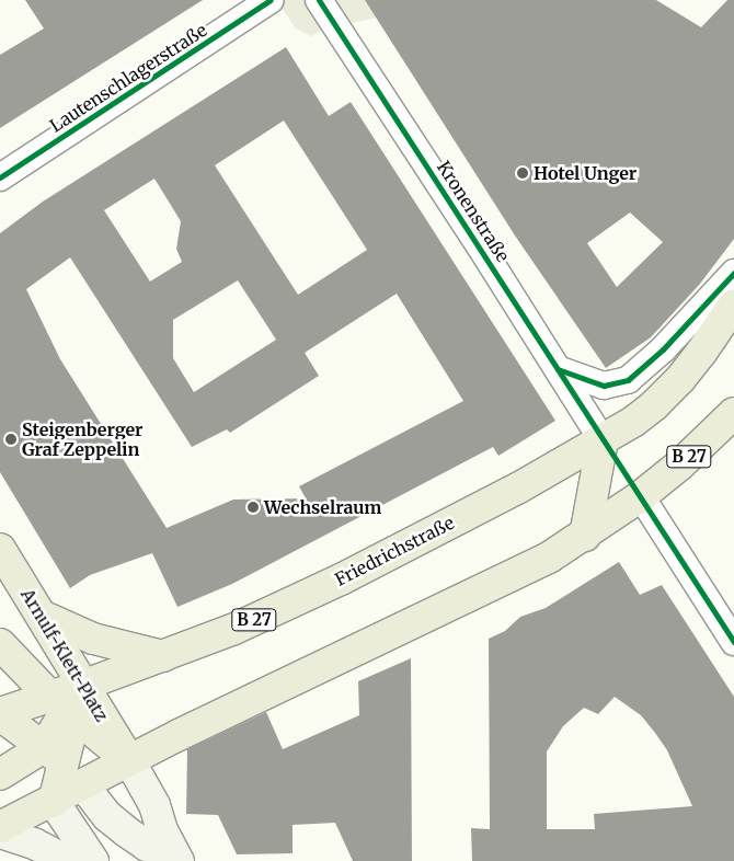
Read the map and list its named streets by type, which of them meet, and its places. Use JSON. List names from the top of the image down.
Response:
{
  "streets": {
    "main road": ["B 27", "Friedrichstraße", "Arnulf-Klett-Platz"],
    "street": ["Lautenschlagerstraße", "Kronenstraße"]
  },
  "crossings": [
    ["Kronenstraße", "Friedrichstraße"],
    ["B 27", "Arnulf-Klett-Platz"],
    ["Friedrichstraße", "Arnulf-Klett-Platz"]
  ],
  "places": ["Hotel Unger", "Steigenberger Graf Zeppelin", "Wechselraum"]
}
